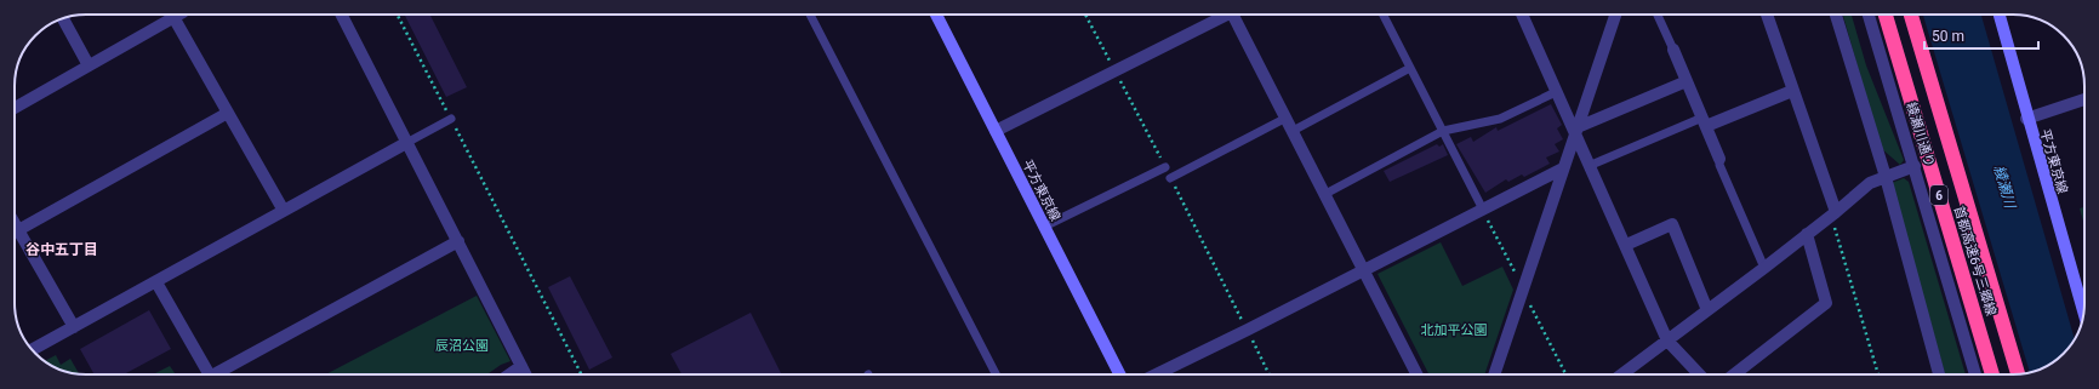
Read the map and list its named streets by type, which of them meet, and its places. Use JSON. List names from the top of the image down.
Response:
{
  "streets": {
    "highway": ["6", "首都高速6号三郷線"],
    "main road": ["平方東京線"],
    "street": ["綾瀬川通り"]
  },
  "districts": ["谷中五丁目"],
  "water": ["綾瀬川"],
  "parks": ["北加平公園", "辰沼公園"],
  "scale_bar": "50 m"
}
